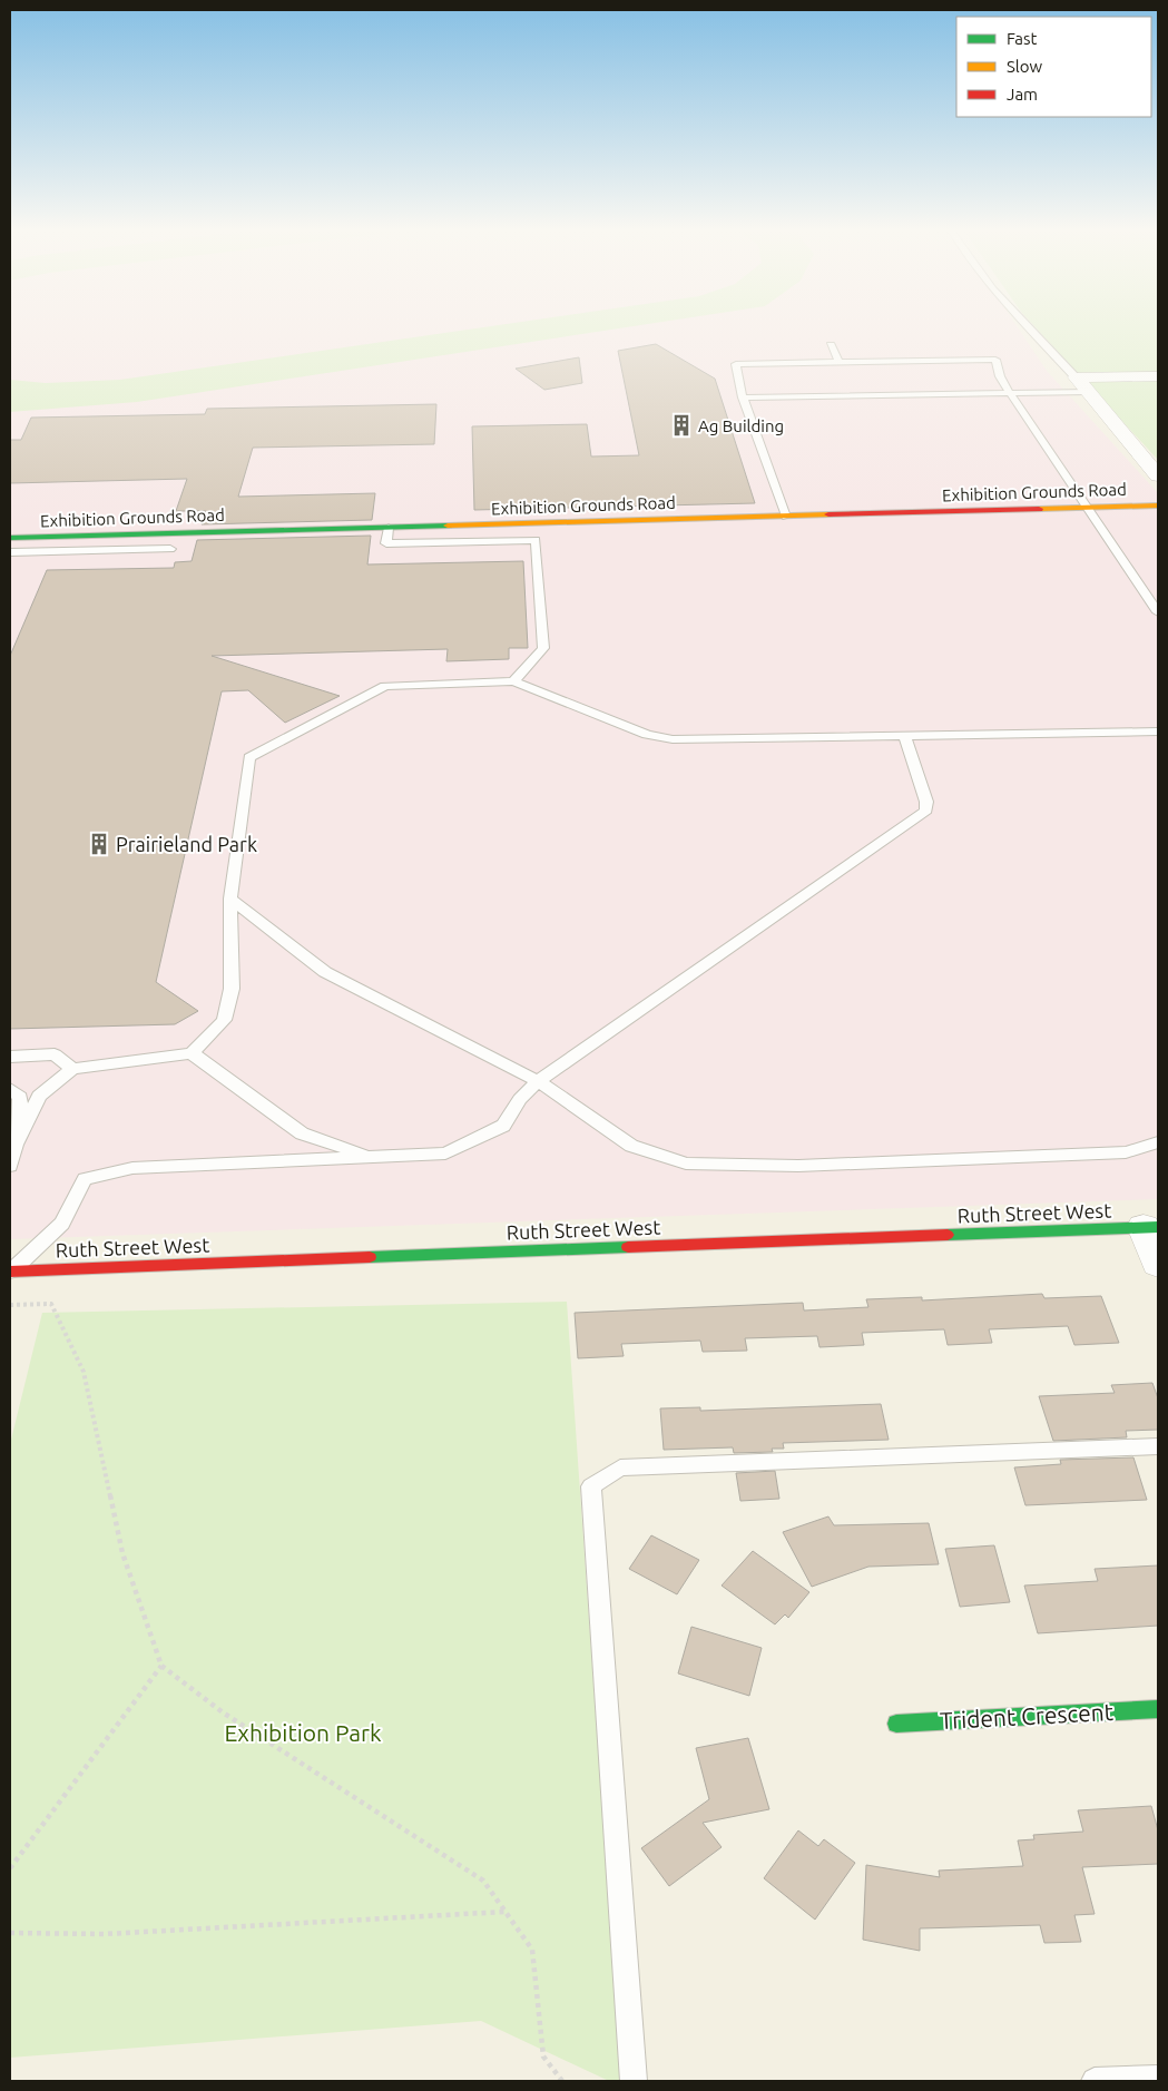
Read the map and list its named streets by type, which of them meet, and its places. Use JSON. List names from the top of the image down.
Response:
{
  "streets": {
    "street": ["Exhibition Grounds Road", "Ruth Street West", "Trident Crescent"]
  },
  "parks": ["Exhibition Park"],
  "places": {
    "building": ["Ag Building", "Prairieland Park"]
  },
  "legend": ["Fast", "Slow", "Jam"]
}
